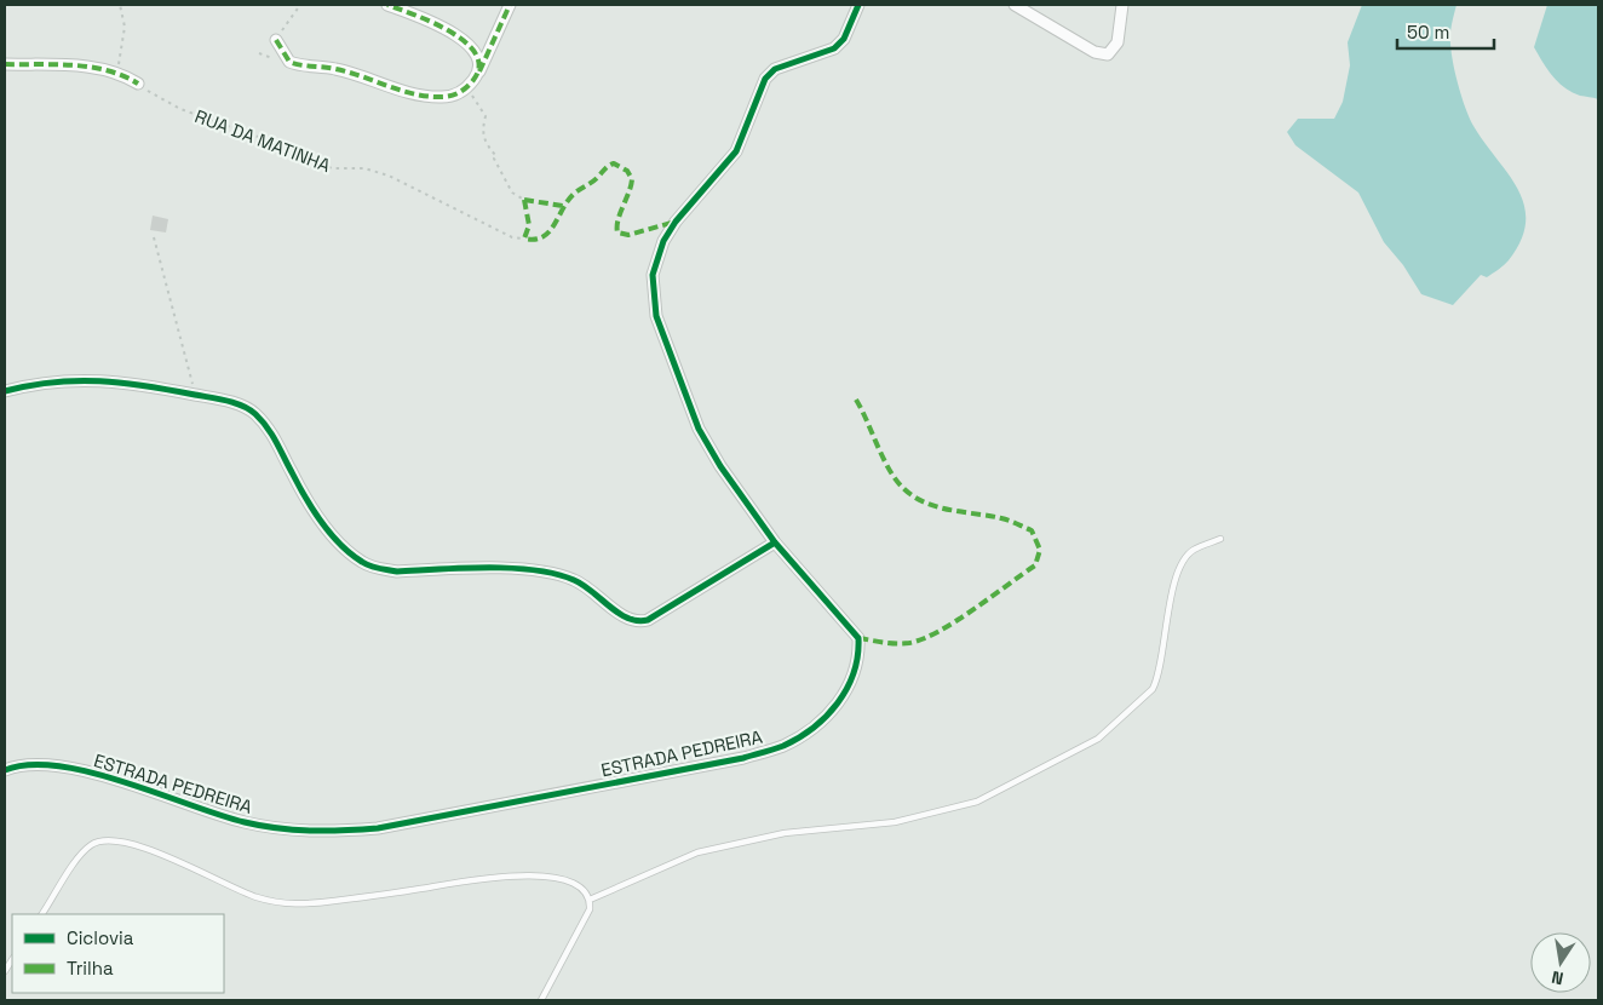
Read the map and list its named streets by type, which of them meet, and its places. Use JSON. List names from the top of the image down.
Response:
{
  "streets": {
    "street": ["ESTRADA PEDREIRA"],
    "path": ["RUA DA MATINHA"]
  },
  "legend": ["Ciclovia", "Trilha"],
  "scale_bar": "50 m",
  "north": "bottom"
}
